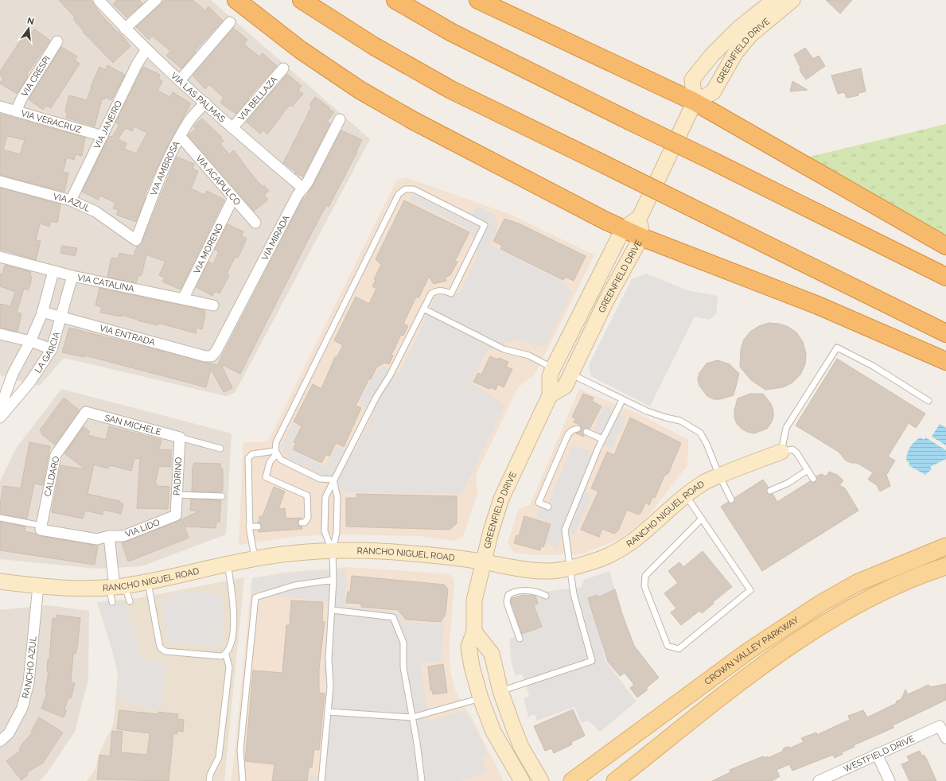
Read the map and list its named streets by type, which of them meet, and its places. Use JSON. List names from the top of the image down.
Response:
{
  "streets": {
    "main road": ["GREENFIELD DRIVE", "RANCHO NIGUEL ROAD", "CROWN VALLEY PARKWAY"],
    "street": [
      "VIA CRESPI",
      "VIA LAS PALMAS",
      "VIA BELLAZA",
      "VIA VERACRUZ",
      "VIA JANEIRO",
      "VIA AMBROSA",
      "VIA ACAPULCO",
      "VIA AZUL",
      "VIA MIRADA",
      "VIA MORENO",
      "VIA CATALINA",
      "VIA ENTRADA",
      "LA GARCIA",
      "SAN MICHELE",
      "CALDARO",
      "PADRINO",
      "VIA LIDO",
      "RANCHO AZUL",
      "WESTFIELD DRIVE"
    ]
  },
  "crossings": [
    ["GREENFIELD DRIVE", "RANCHO NIGUEL ROAD"],
    ["VIA CRESPI", "VIA VERACRUZ"],
    ["VIA LAS PALMAS", "VIA BELLAZA"],
    ["VIA LAS PALMAS", "VIA JANEIRO"],
    ["VIA LAS PALMAS", "VIA AMBROSA"],
    ["VIA LAS PALMAS", "VIA MIRADA"],
    ["VIA VERACRUZ", "VIA JANEIRO"],
    ["VIA JANEIRO", "VIA AZUL"],
    ["VIA AMBROSA", "VIA ACAPULCO"],
    ["VIA AMBROSA", "VIA AZUL"],
    ["VIA ACAPULCO", "VIA MORENO"],
    ["VIA MIRADA", "VIA ENTRADA"],
    ["VIA MORENO", "VIA CATALINA"],
    ["VIA CATALINA", "LA GARCIA"],
    ["VIA ENTRADA", "LA GARCIA"],
    ["SAN MICHELE", "CALDARO"],
    ["SAN MICHELE", "PADRINO"],
    ["CALDARO", "VIA LIDO"],
    ["PADRINO", "VIA LIDO"],
    ["RANCHO NIGUEL ROAD", "RANCHO AZUL"]
  ],
  "north": "top"
}
